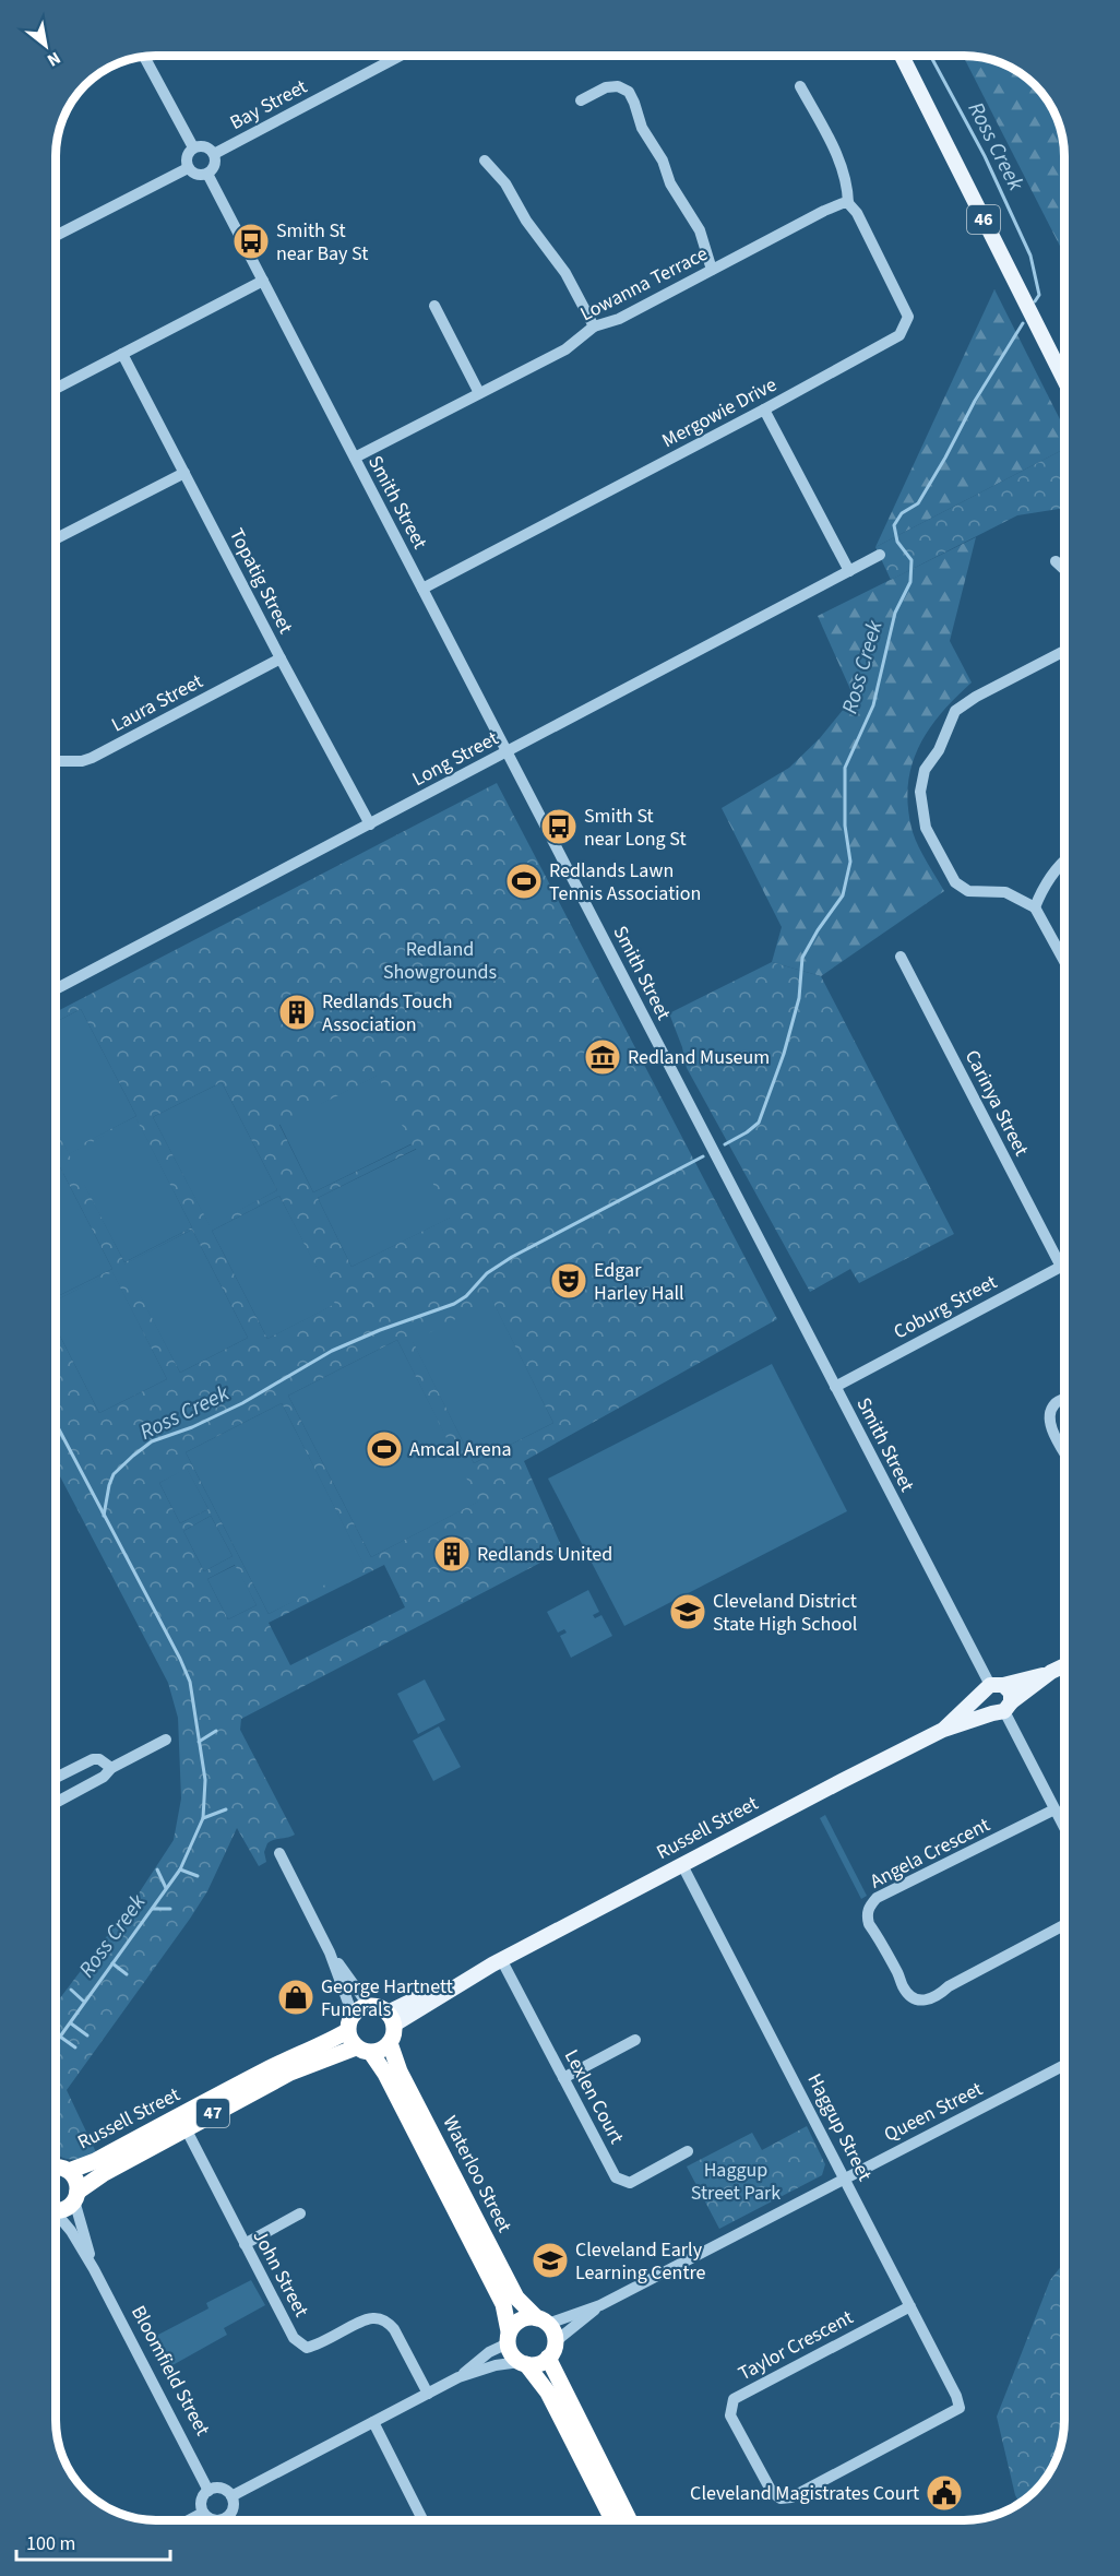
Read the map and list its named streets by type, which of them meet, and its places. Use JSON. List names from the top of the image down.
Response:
{
  "streets": {
    "highway": ["Russell Street", "47", "Waterloo Street"],
    "main road": ["46"],
    "street": [
      "Bay Street",
      "Lowanna Terrace",
      "Mergowie Drive",
      "Smith Street",
      "Topatig Street",
      "Laura Street",
      "Long Street",
      "Carinya Street",
      "Coburg Street",
      "Angela Crescent",
      "Lexlen Court",
      "Queen Street",
      "Haggup Street",
      "John Street",
      "Taylor Crescent",
      "Bloomfield Street"
    ]
  },
  "crossings": [
    ["Bay Street", "Smith Street"],
    ["Lowanna Terrace", "Mergowie Drive"],
    ["Lowanna Terrace", "Smith Street"],
    ["Mergowie Drive", "Smith Street"],
    ["Smith Street", "Long Street"],
    ["Smith Street", "Coburg Street"],
    ["Smith Street", "Russell Street"],
    ["Topatig Street", "Laura Street"],
    ["Topatig Street", "Long Street"],
    ["Carinya Street", "Coburg Street"],
    ["Russell Street", "Lexlen Court"],
    ["Russell Street", "47"],
    ["Russell Street", "Haggup Street"],
    ["Russell Street", "Waterloo Street"],
    ["Russell Street", "John Street"],
    ["Russell Street", "Bloomfield Street"],
    ["Queen Street", "Haggup Street"],
    ["Queen Street", "Waterloo Street"],
    ["47", "Waterloo Street"],
    ["47", "Bloomfield Street"],
    ["Haggup Street", "Taylor Crescent"]
  ],
  "water": ["Ross Creek"],
  "parks": ["Redland Showgrounds", "Haggup Street Park"],
  "places": {
    "bus stop": ["Smith St near Bay St", "Smith St near Long St"],
    "sports": ["Redlands Lawn Tennis Association", "Amcal Arena"],
    "building": ["Redlands Touch Association", "Redlands United"],
    "museum": ["Redland Museum"],
    "theatre": ["Edgar Harley Hall"],
    "school or university": ["Cleveland District State High School", "Cleveland Early Learning Centre"],
    "shop": ["George Hartnett Funerals"],
    "public building": ["Cleveland Magistrates Court"]
  },
  "scale_bar": "100 m",
  "north": "bottom right"
}
